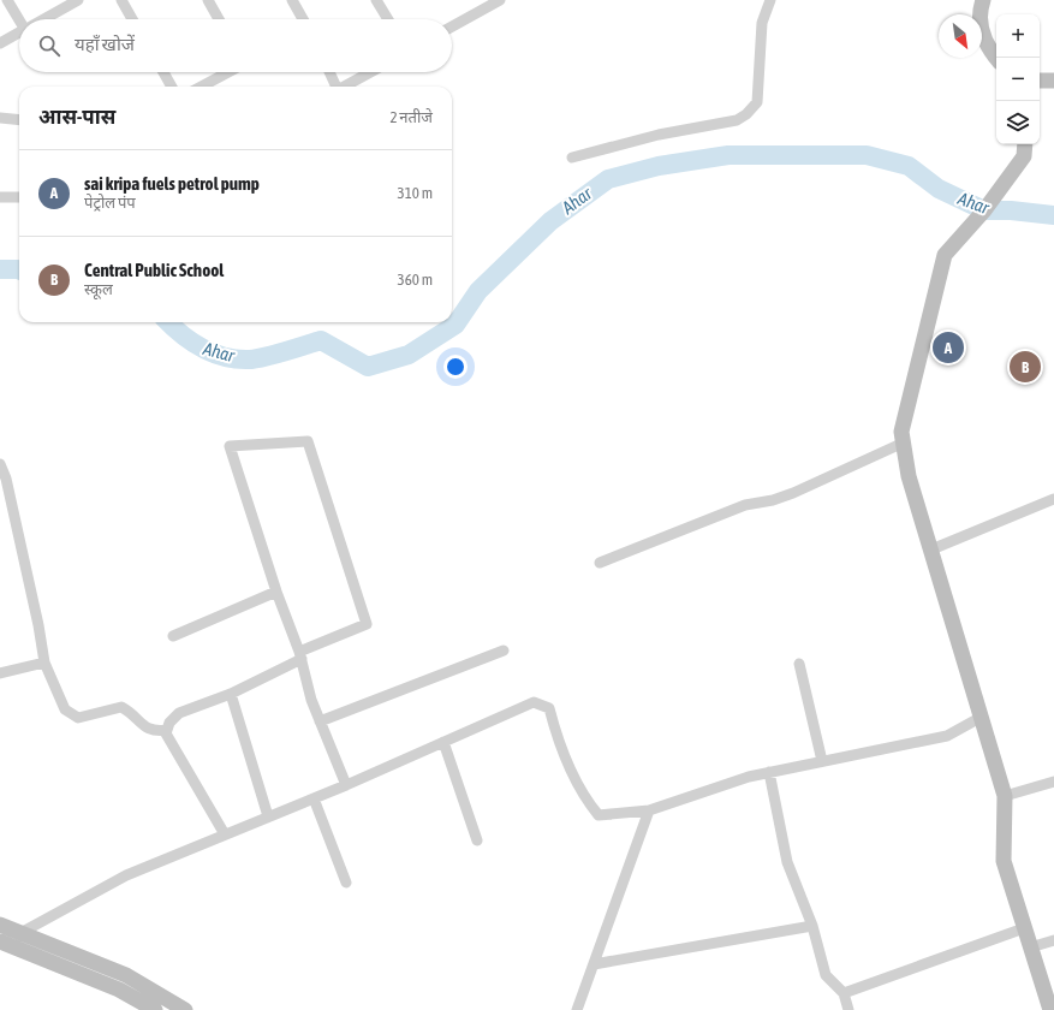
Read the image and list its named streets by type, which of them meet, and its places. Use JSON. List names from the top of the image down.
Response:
{
  "water": ["Ahar"],
  "north": "bottom right",
  "page": {
    "map_buttons": ["+", "−"],
    "search": "यहाँ खोजें",
    "heading": ["आस-पास", "2 नतीजे"],
    "list": [
      {
        "mark": "A",
        "name": "sai kripa fuels petrol pump",
        "note": "पेट्रोल पंप",
        "value": "310 m"
      },
      {
        "mark": "B",
        "name": "Central Public School",
        "note": "स्कूल",
        "value": "360 m"
      }
    ],
    "pins": ["A", "B"]
  }
}
